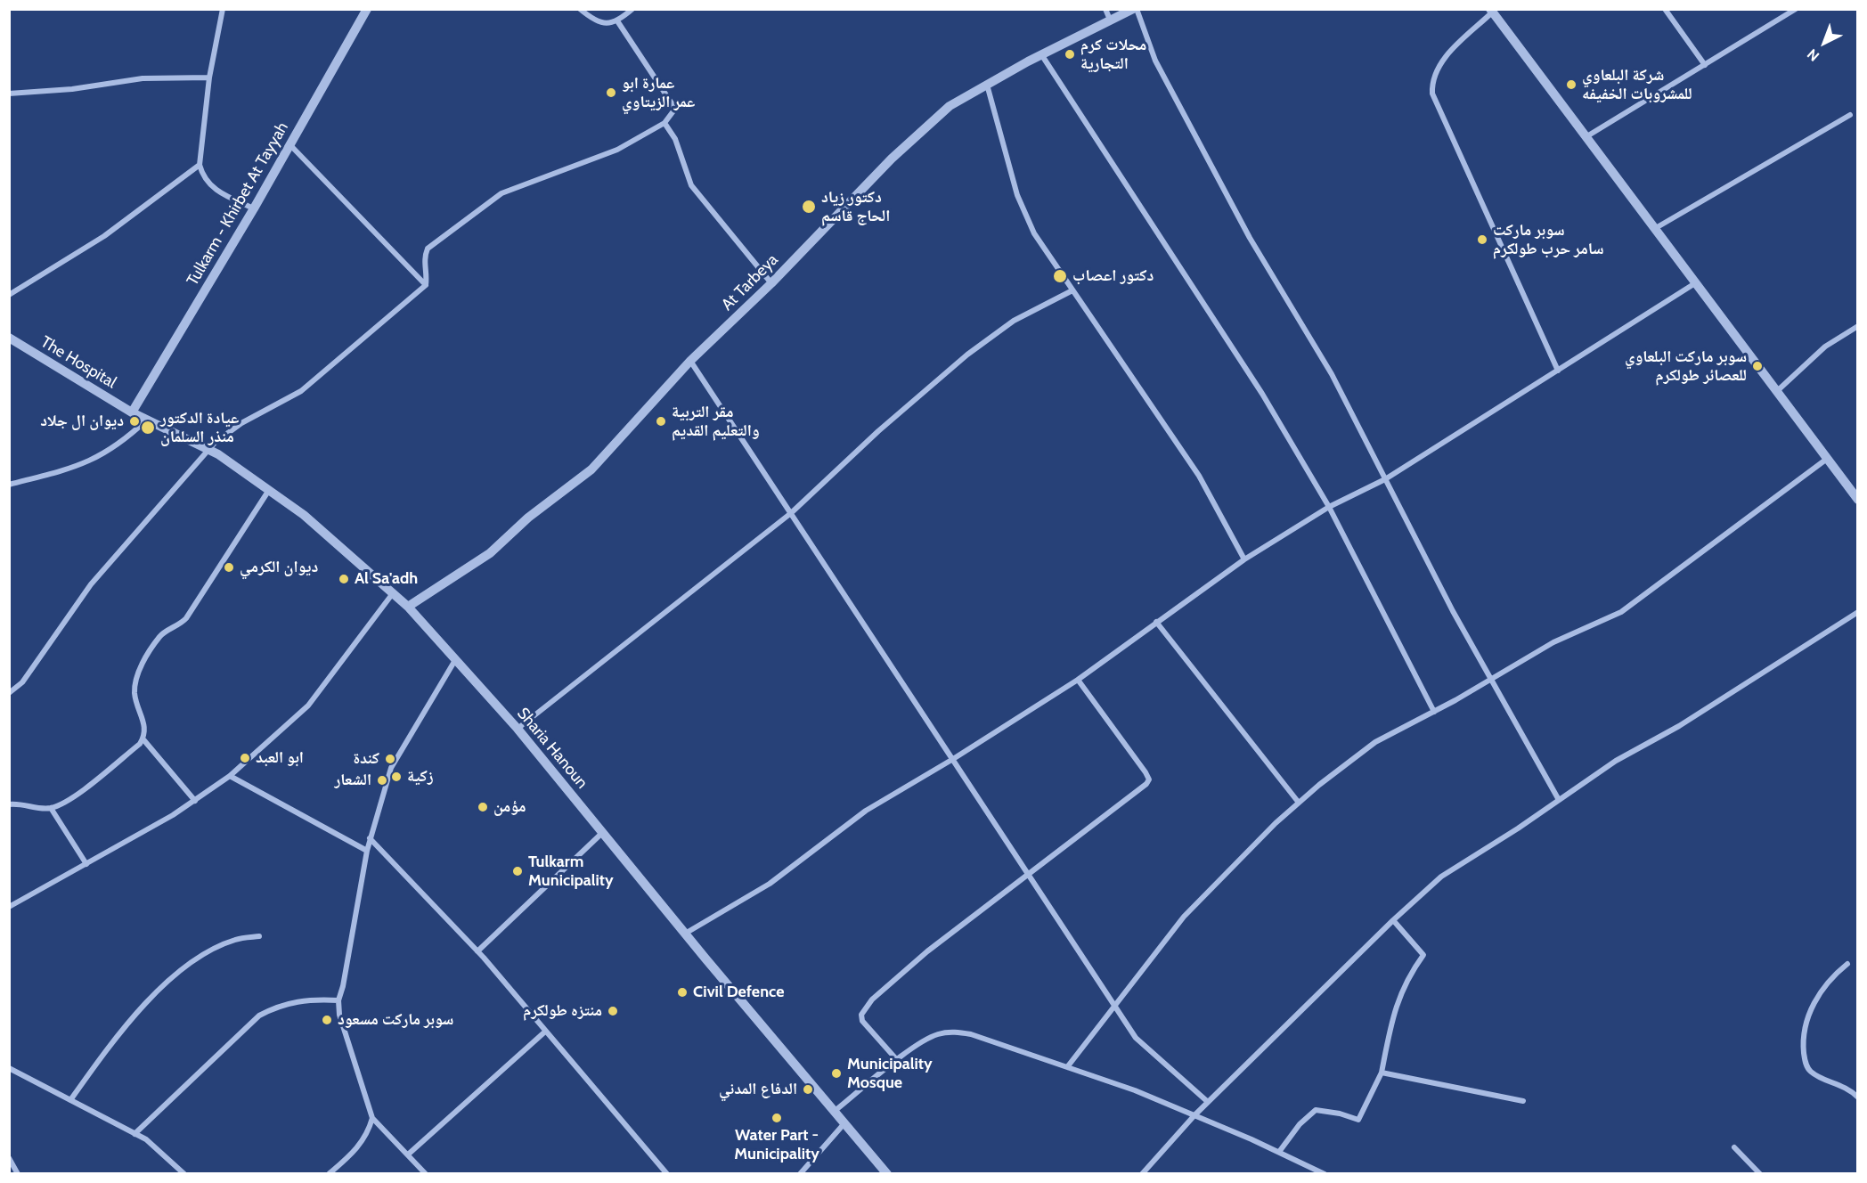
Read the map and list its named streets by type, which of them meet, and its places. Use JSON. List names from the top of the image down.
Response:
{
  "streets": {
    "street": [
      "Tulkarm - Khirbet At Tayyah",
      "At Tarbeya",
      "The Hospital",
      "Sharia Hanoun"
    ]
  },
  "crossings": [
    ["Tulkarm - Khirbet At Tayyah", "The Hospital"],
    ["Tulkarm - Khirbet At Tayyah", "Sharia Hanoun"],
    ["At Tarbeya", "Sharia Hanoun"],
    ["The Hospital", "Sharia Hanoun"]
  ],
  "places": [
    "محلات كرم التجارية",
    "شركة البلعاوي للمشروبات الخفيفه",
    "عمارة ابو عمر الزيتاوي",
    "دكتور زياد الحاج قاسم",
    "سوبر ماركت سامر حرب طولكرم",
    "دكتور اعصاب",
    "سوبر ماركت البلعاوي للعصائر طولكرم",
    "ديوان ال جلاد",
    "مقر التربية والتعليم القديم",
    "عيادة الدكتور منذر السلمان",
    "ديوان الكرمي",
    "Al Sa'adh",
    "ابو العبد",
    "كندة",
    "زكية",
    "الشعار",
    "مؤمن",
    "Tulkarm Municipality",
    "Civil Defence",
    "منتزه طولكرم",
    "سوبر ماركت مسعود",
    "Municipality Mosque",
    "الدفاع المدني",
    "Water Part - Municipality"
  ],
  "north": "bottom left"
}
